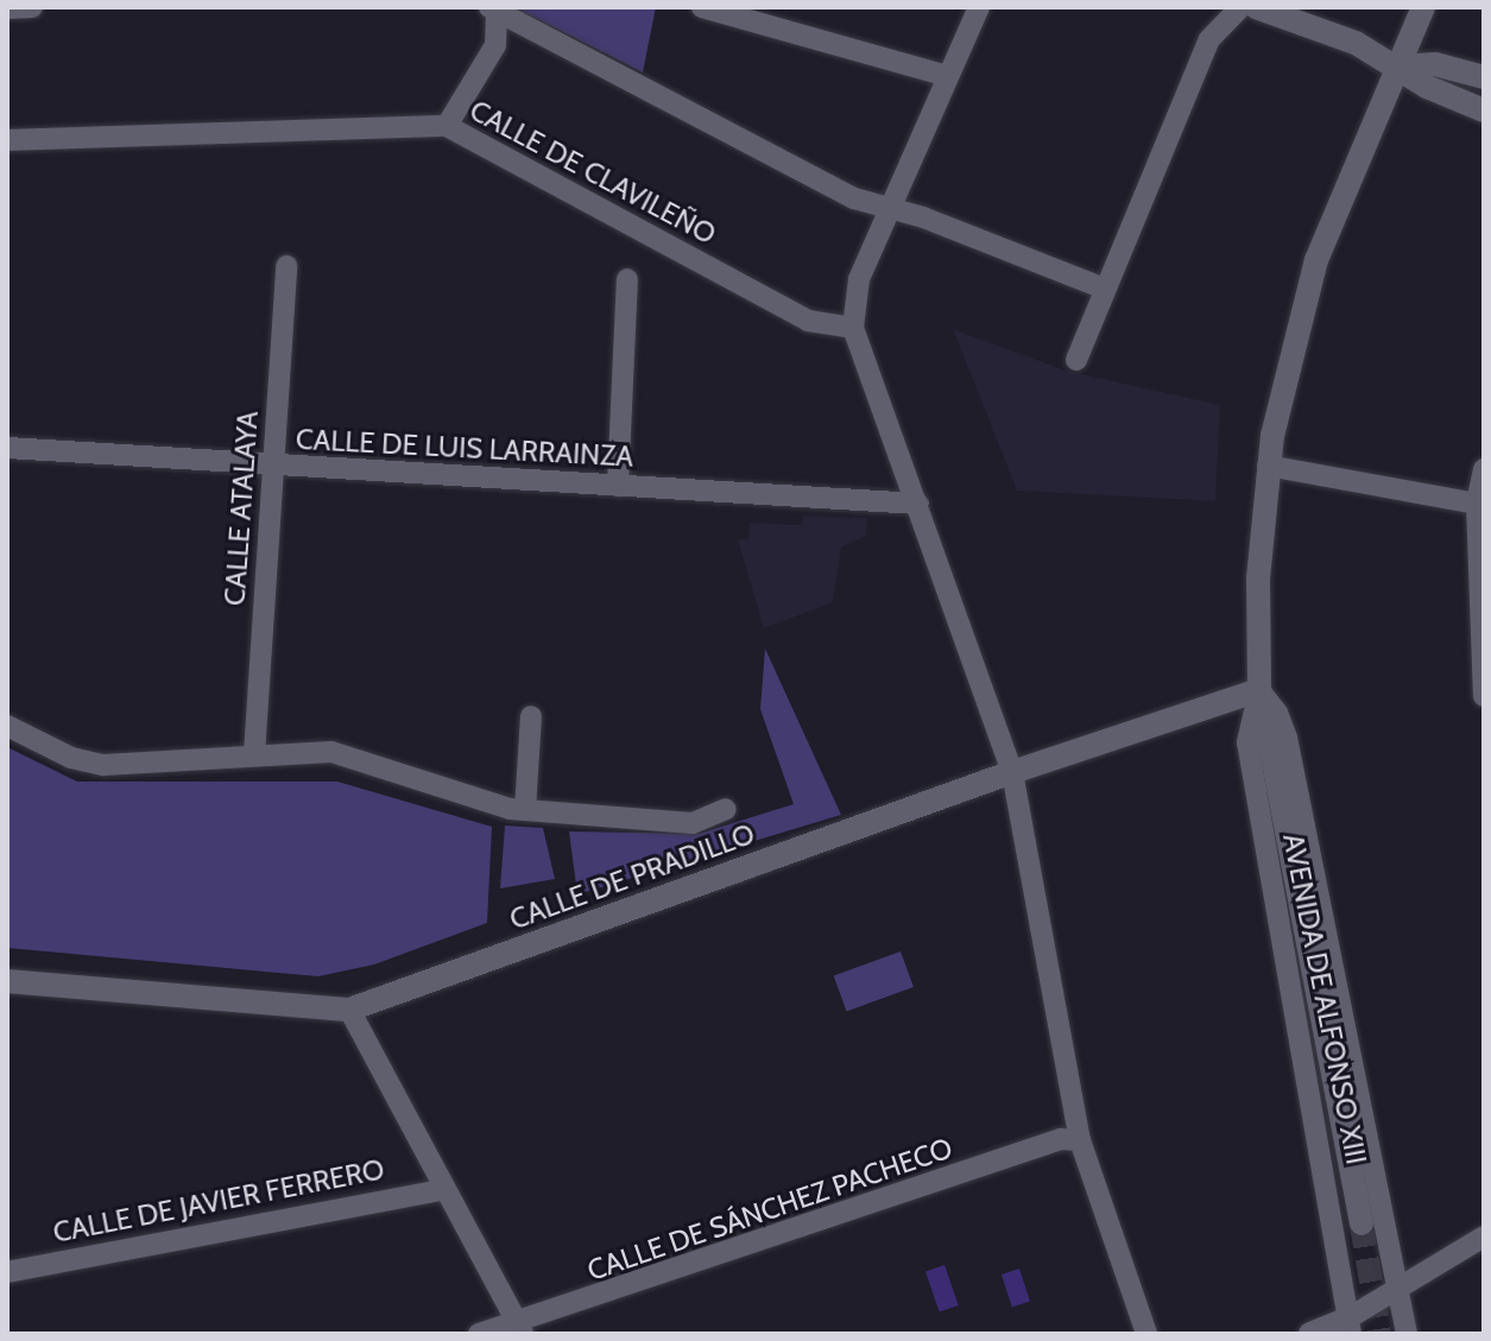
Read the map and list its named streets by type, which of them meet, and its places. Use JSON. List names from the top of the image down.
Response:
{
  "streets": {
    "street": [
      "CALLE DE CLAVILEÑO",
      "CALLE DE LUIS LARRAINZA",
      "CALLE ATALAYA",
      "CALLE DE PRADILLO",
      "AVENIDA DE ALFONSO XIII",
      "CALLE DE JAVIER FERRERO",
      "CALLE DE SÁNCHEZ PACHECO"
    ]
  },
  "crossings": [
    ["CALLE DE LUIS LARRAINZA", "CALLE ATALAYA"],
    ["CALLE DE PRADILLO", "AVENIDA DE ALFONSO XIII"]
  ]
}
